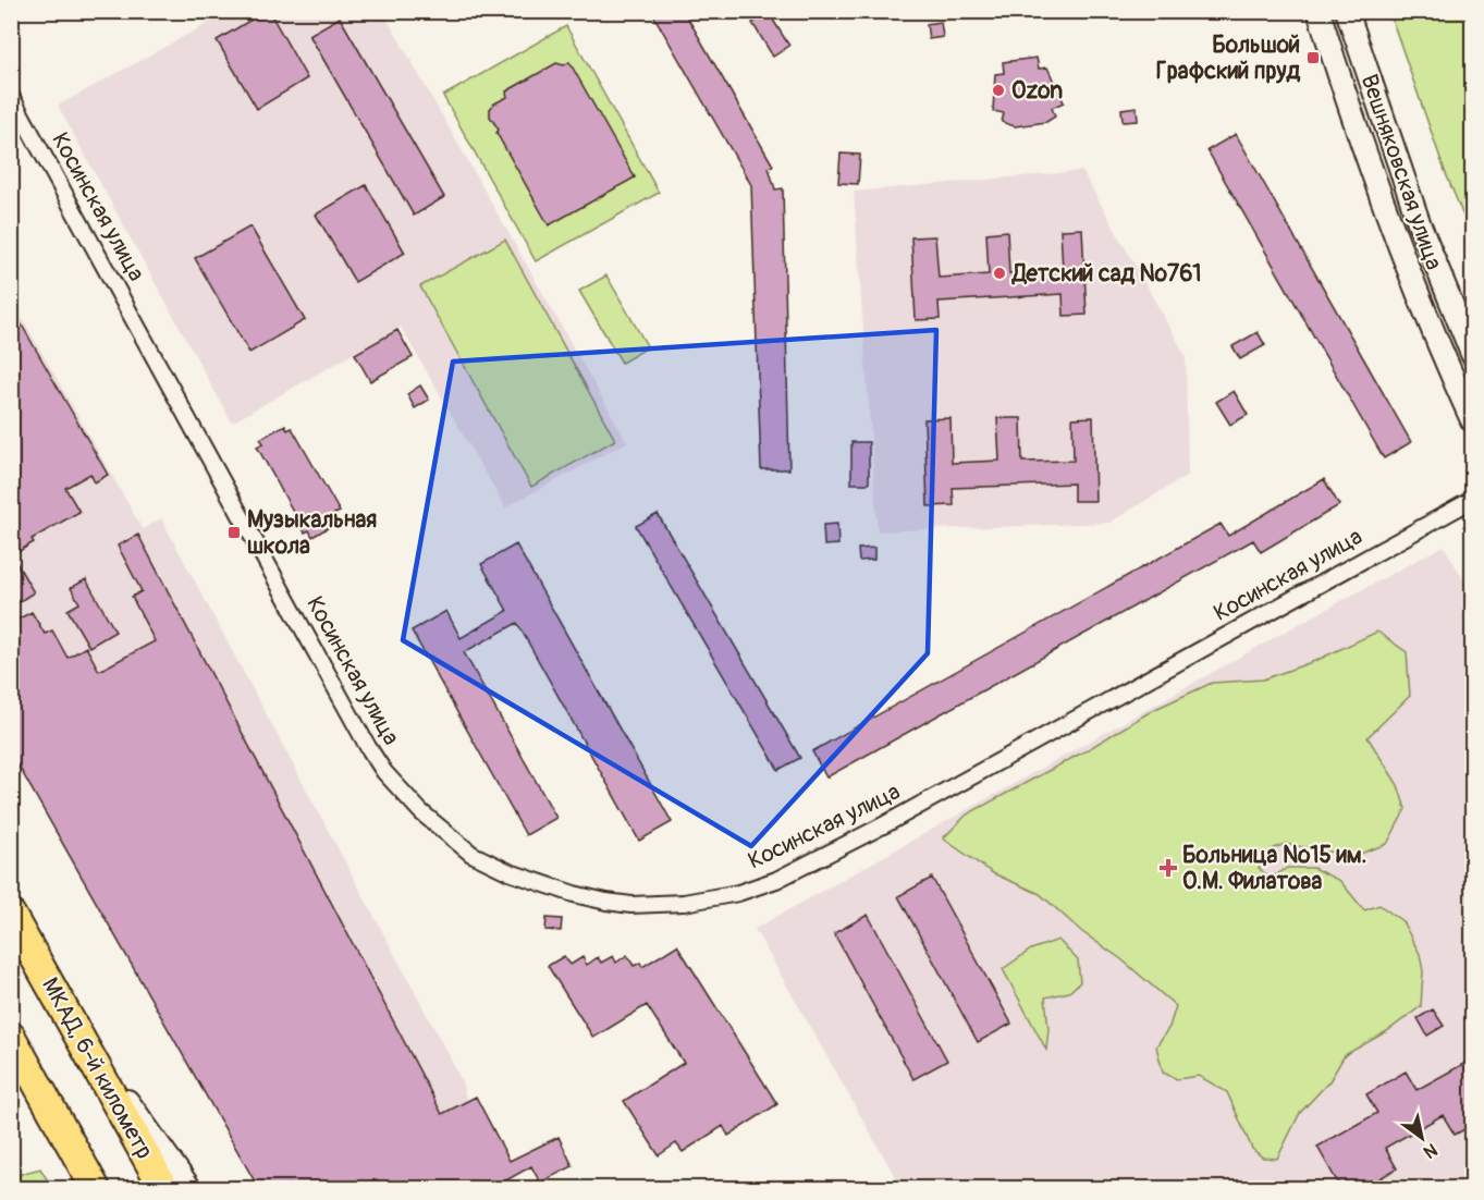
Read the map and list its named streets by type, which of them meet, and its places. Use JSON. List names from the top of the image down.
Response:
{
  "streets": {
    "highway": ["МКАД, 6-й километр"],
    "main road": ["Вешняковская улица"],
    "street": ["Косинская улица"]
  },
  "places": {
    "transit": ["Большой Графский пруд", "Музыкальная школа"],
    "other": ["Ozon", "Детский сад №761"],
    "health": ["Больница №15 им. О.М. Филатова"]
  },
  "north": "bottom right"
}
